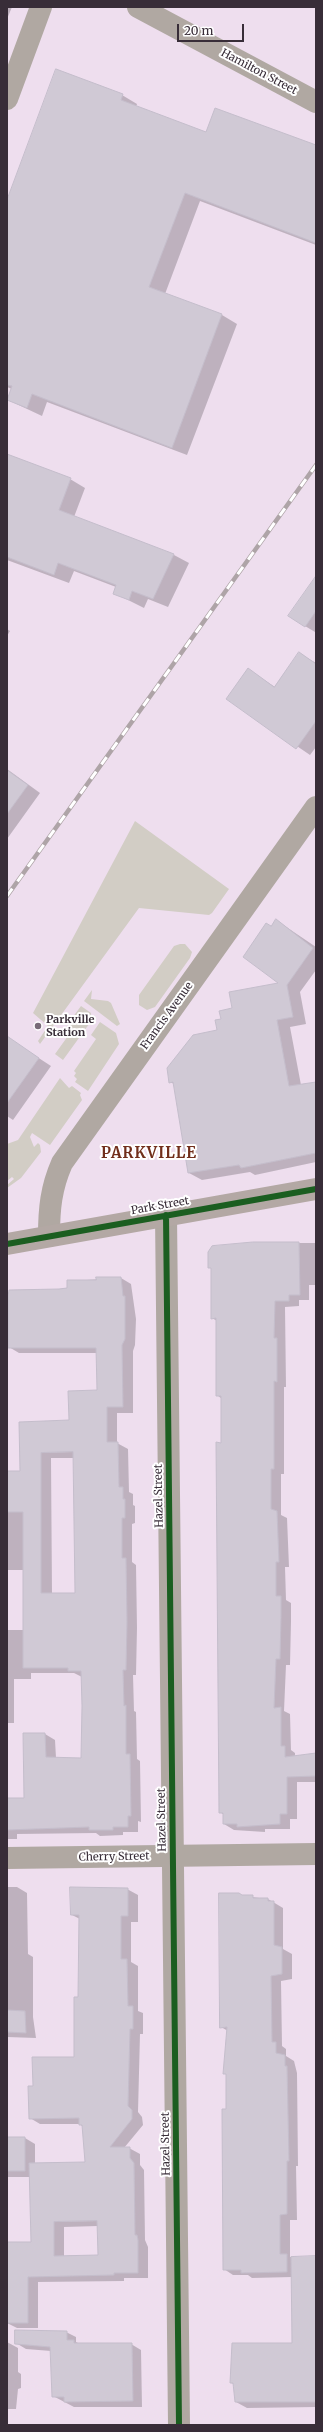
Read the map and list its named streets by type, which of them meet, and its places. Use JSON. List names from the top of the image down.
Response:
{
  "streets": {
    "main road": ["Park Street"],
    "street": [
      "Hamilton Street",
      "Francis Avenue",
      "Hazel Street",
      "Cherry Street"
    ]
  },
  "crossings": [
    ["Francis Avenue", "Park Street"],
    ["Park Street", "Hazel Street"],
    ["Hazel Street", "Cherry Street"]
  ],
  "districts": ["PARKVILLE"],
  "places": ["Parkville Station"],
  "scale_bar": "20 m"
}
